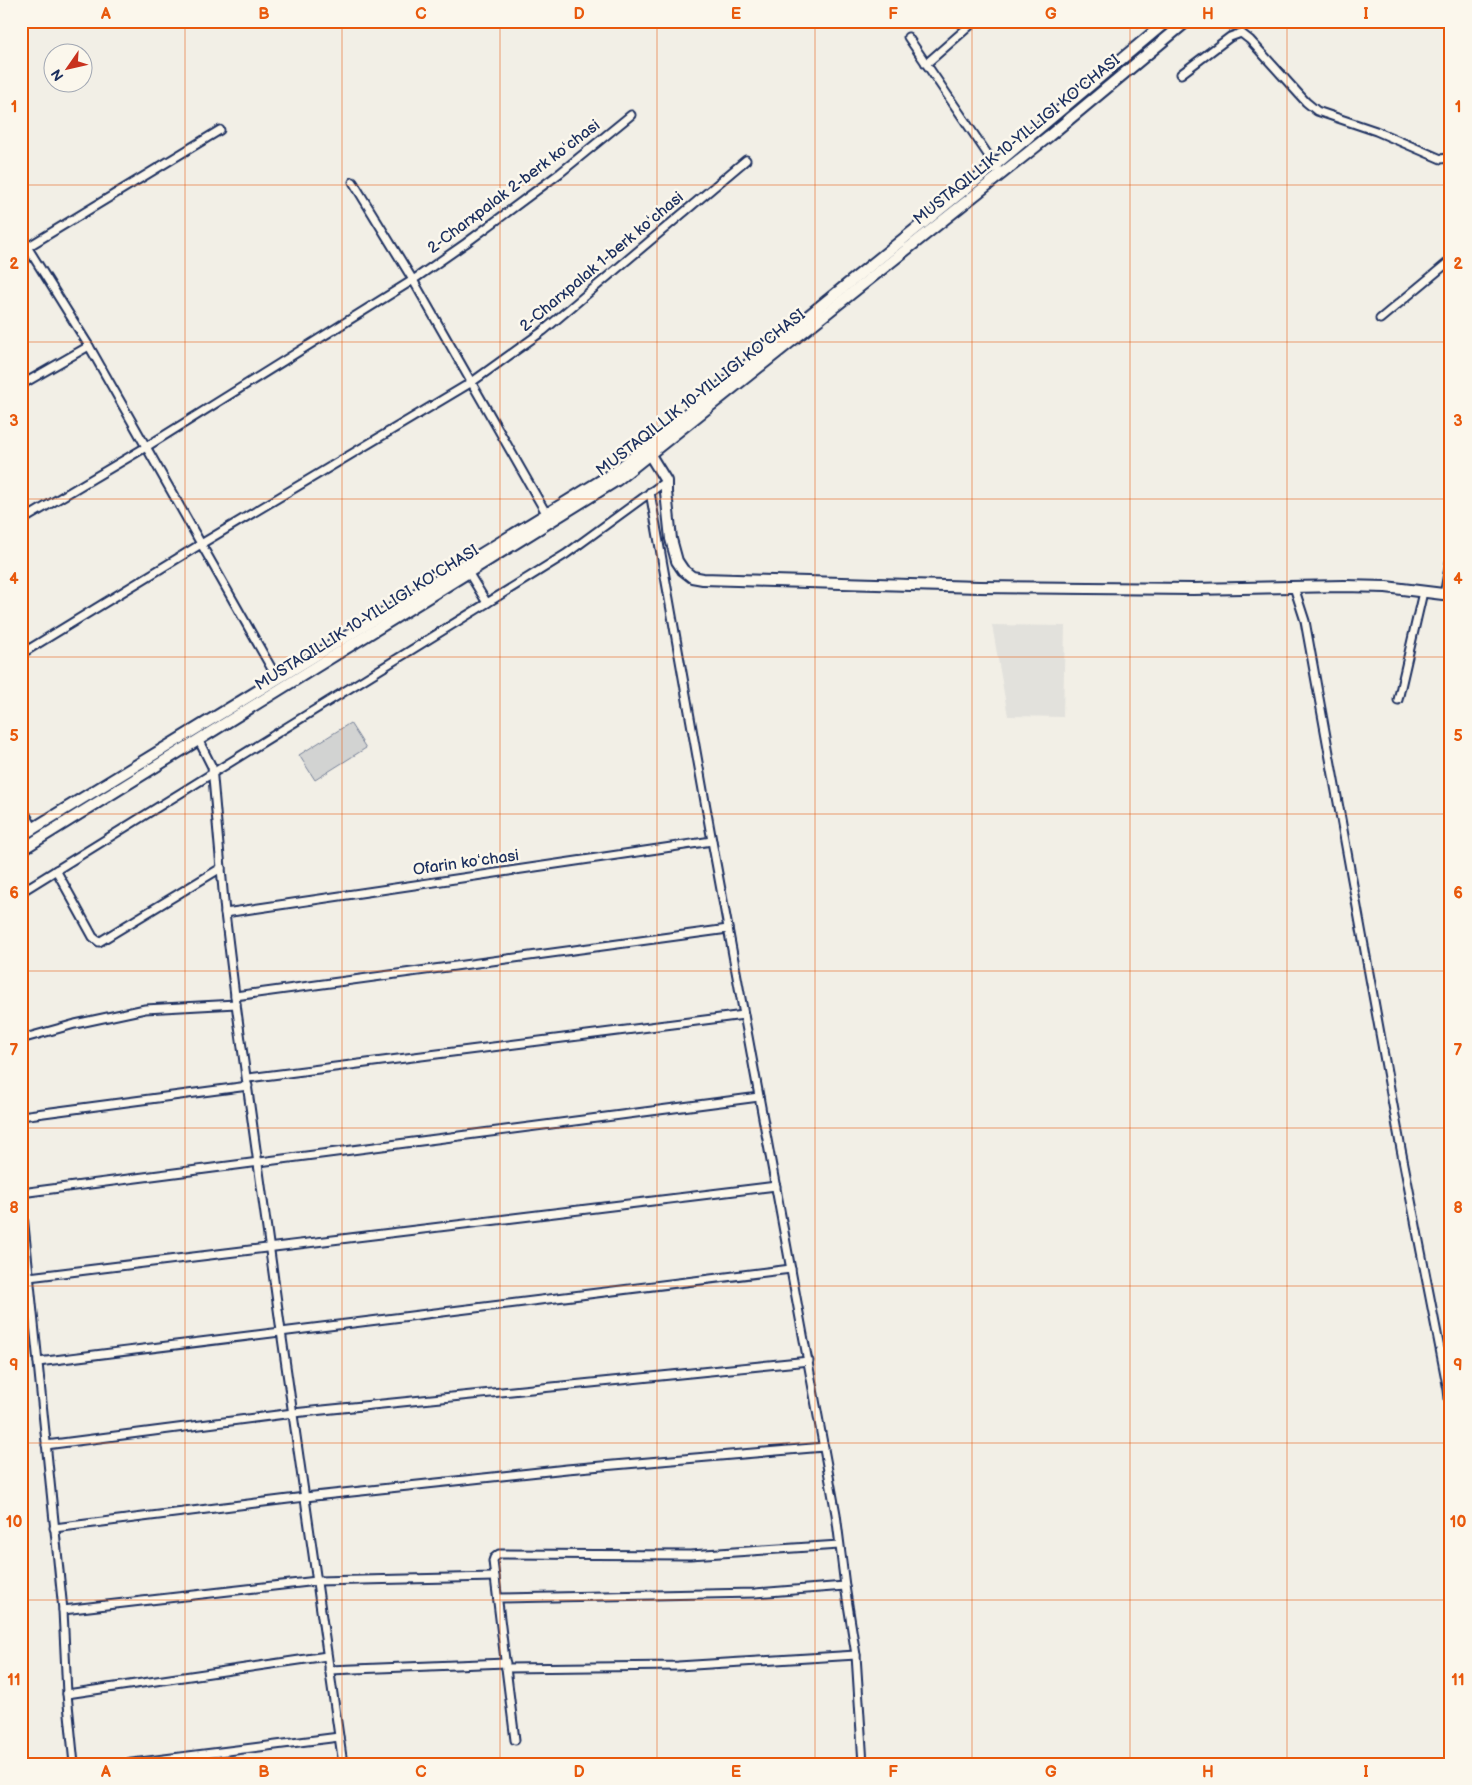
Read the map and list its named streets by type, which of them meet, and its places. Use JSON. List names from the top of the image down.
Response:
{
  "streets": {
    "main road": ["MUSTAQILLIK 10-YILLIGI KO'CHASI"],
    "street": ["2-Charxpalak 2-berk koʻchasi", "2-Charxpalak 1-berk koʻchasi", "Ofarin koʻchasi"]
  },
  "north": "bottom left",
  "grid": {
    "columns": [
      "A",
      "B",
      "C",
      "D",
      "E",
      "F",
      "G",
      "H",
      "I"
    ],
    "rows": [
      "1",
      "2",
      "3",
      "4",
      "5",
      "6",
      "7",
      "8",
      "9",
      "10",
      "11"
    ]
  }
}
